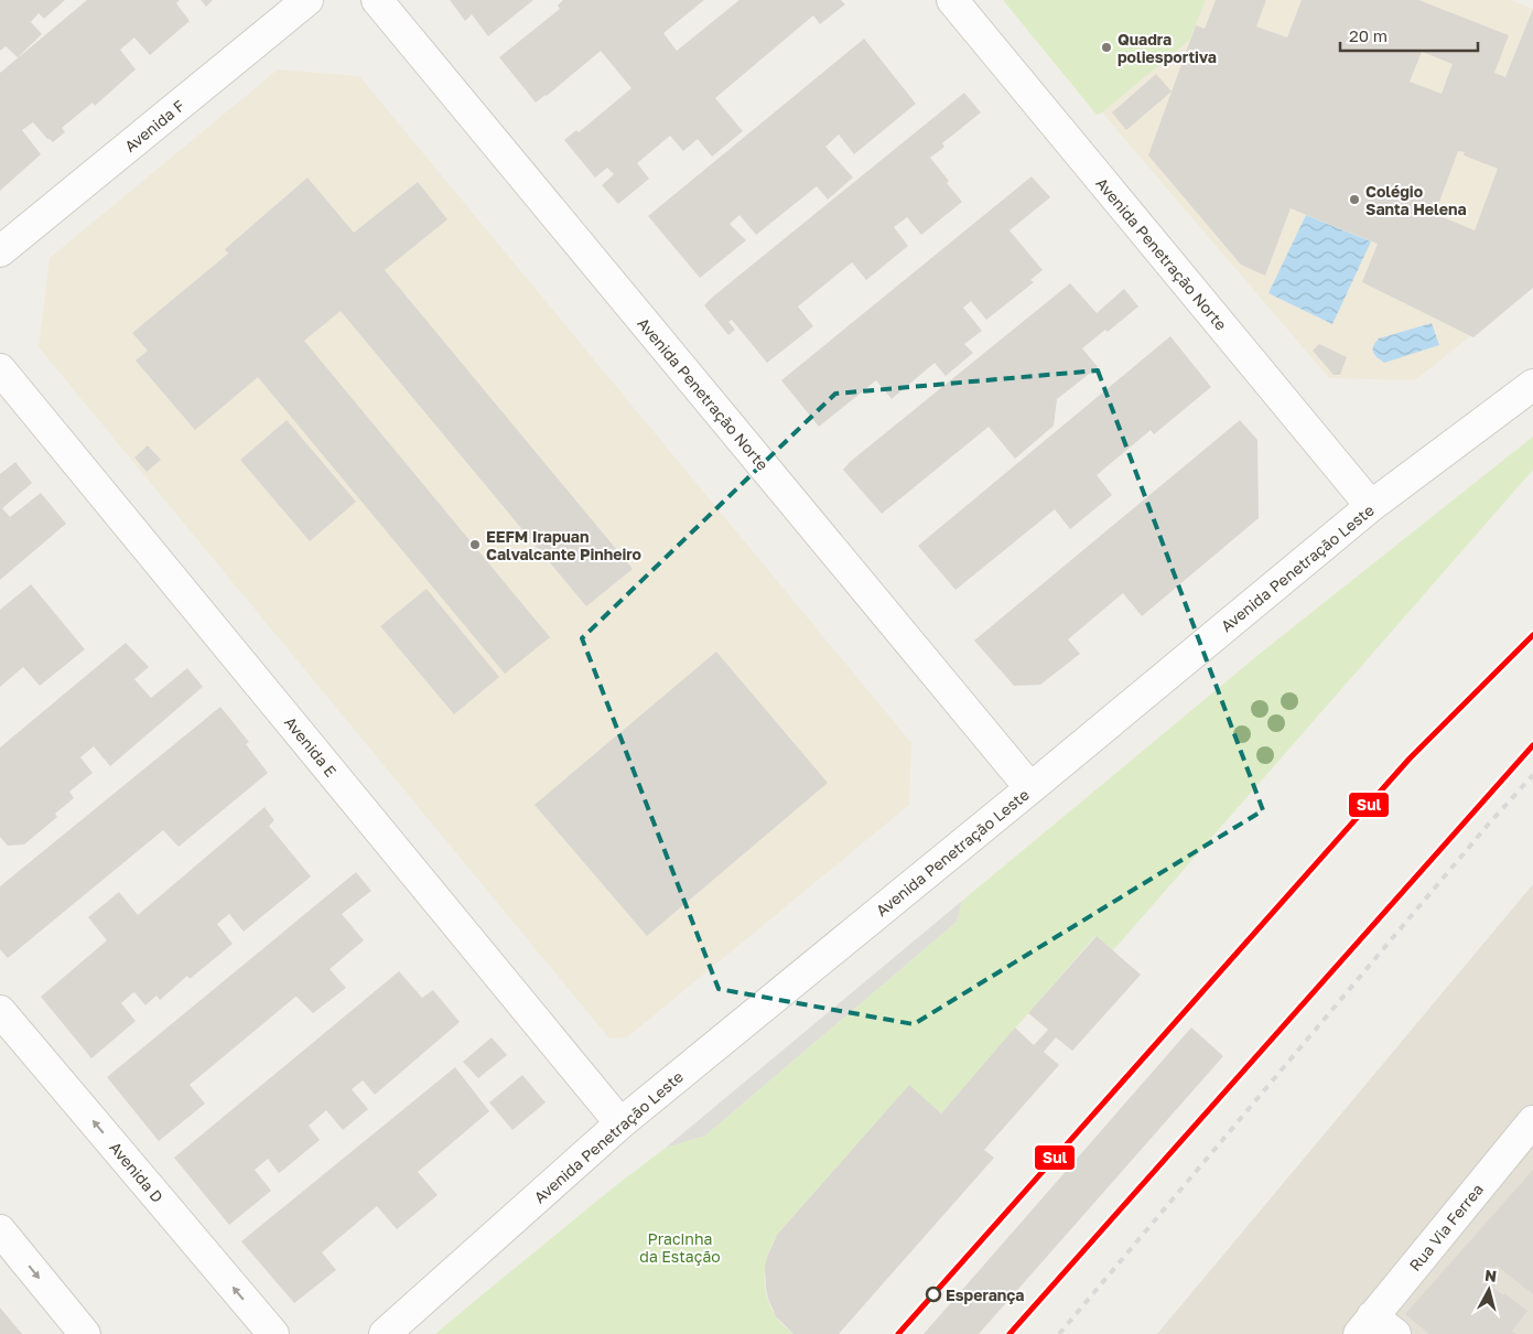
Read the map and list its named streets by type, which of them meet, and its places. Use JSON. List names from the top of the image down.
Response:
{
  "streets": {
    "street": [
      "Avenida F",
      "Avenida Penetração Norte",
      "Avenida Penetração Leste",
      "Avenida E",
      "Avenida D",
      "Rua Via Ferrea"
    ]
  },
  "crossings": [
    ["Avenida Penetração Norte", "Avenida Penetração Leste"],
    ["Avenida Penetração Leste", "Avenida E"]
  ],
  "parks": ["Pracinha da Estação"],
  "places": [
    "Quadra poliesportiva",
    "Colégio Santa Helena",
    "EEFM Irapuan Calvalcante Pinheiro",
    "Esperança"
  ],
  "lines": ["transit line Sul"],
  "scale_bar": "20 m",
  "north": "top"
}
